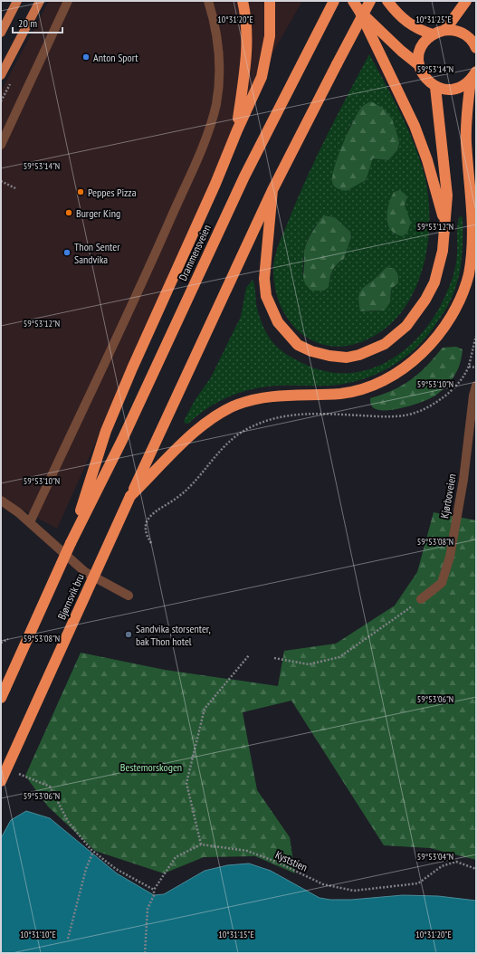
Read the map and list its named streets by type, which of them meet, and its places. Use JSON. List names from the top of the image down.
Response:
{
  "streets": {
    "highway": ["Drammensveien", "Bjørnsvik bru"],
    "street": ["Kjørboveien"],
    "path": ["Kyststien"]
  },
  "crossings": [
    ["Drammensveien", "Bjørnsvik bru"]
  ],
  "parks": ["Bestemorskogen"],
  "places": [
    "Anton Sport",
    "Peppes Pizza",
    "Burger King",
    "Thon Senter Sandvika",
    "Sandvika storsenter, bak Thon hotel"
  ],
  "scale_bar": "20 m",
  "coordinates": [
    "10°31'20\"E",
    "10°31'25\"E",
    "59°53'14\"N",
    "59°53'12\"N",
    "59°53'10\"N",
    "59°53'08\"N",
    "59°53'06\"N",
    "59°53'04\"N",
    "10°31'10\"E",
    "10°31'15\"E"
  ]
}
